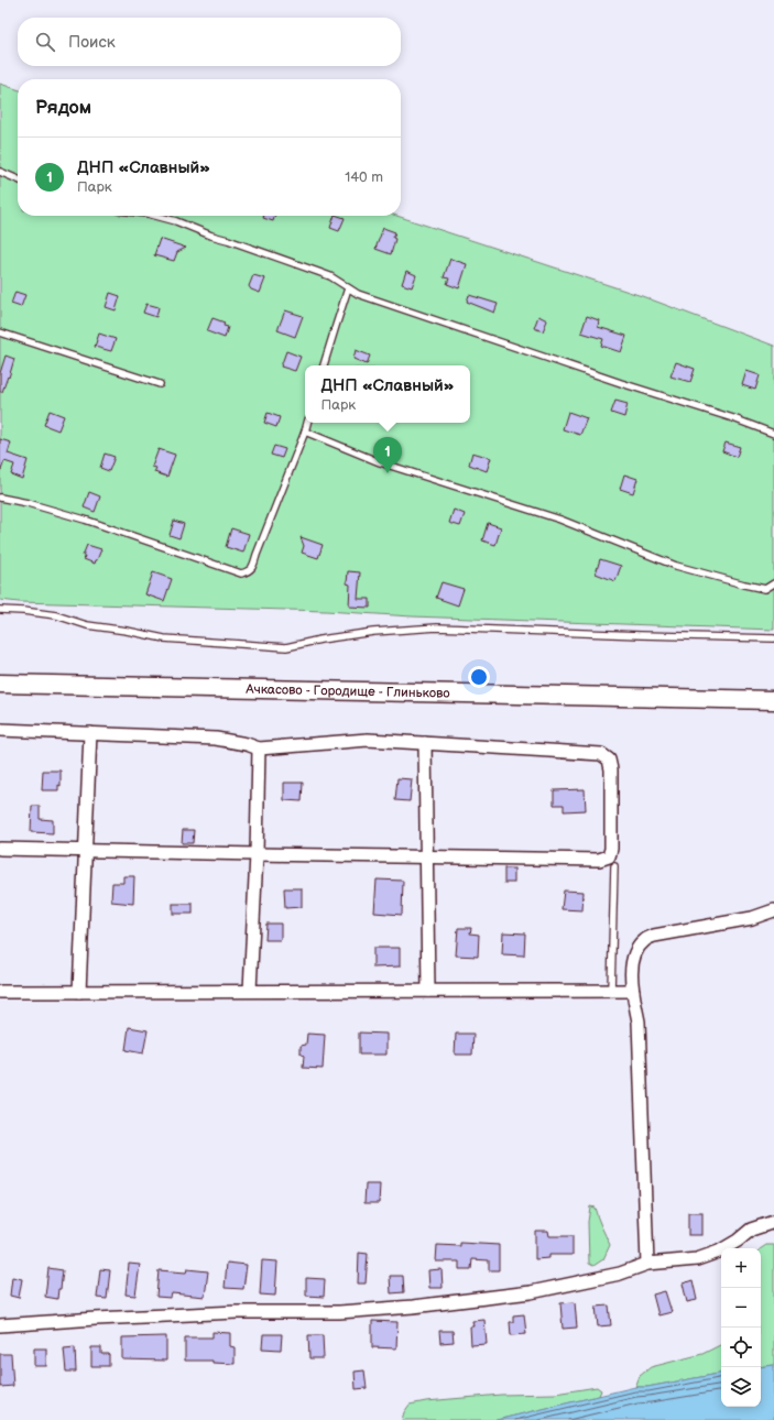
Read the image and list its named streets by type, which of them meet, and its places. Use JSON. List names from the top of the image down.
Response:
{
  "streets": {
    "street": ["Ачкасово - Городище - Глиньково"]
  },
  "page": {
    "search": "Поиск",
    "heading": "Рядом",
    "list": [
      {
        "mark": "1",
        "name": "ДНП «Славный»",
        "note": "Парк",
        "value": "140 m"
      }
    ],
    "popup": ["ДНП «Славный»", "Парк"],
    "pins": "1",
    "map_buttons": ["+", "−"]
  }
}
